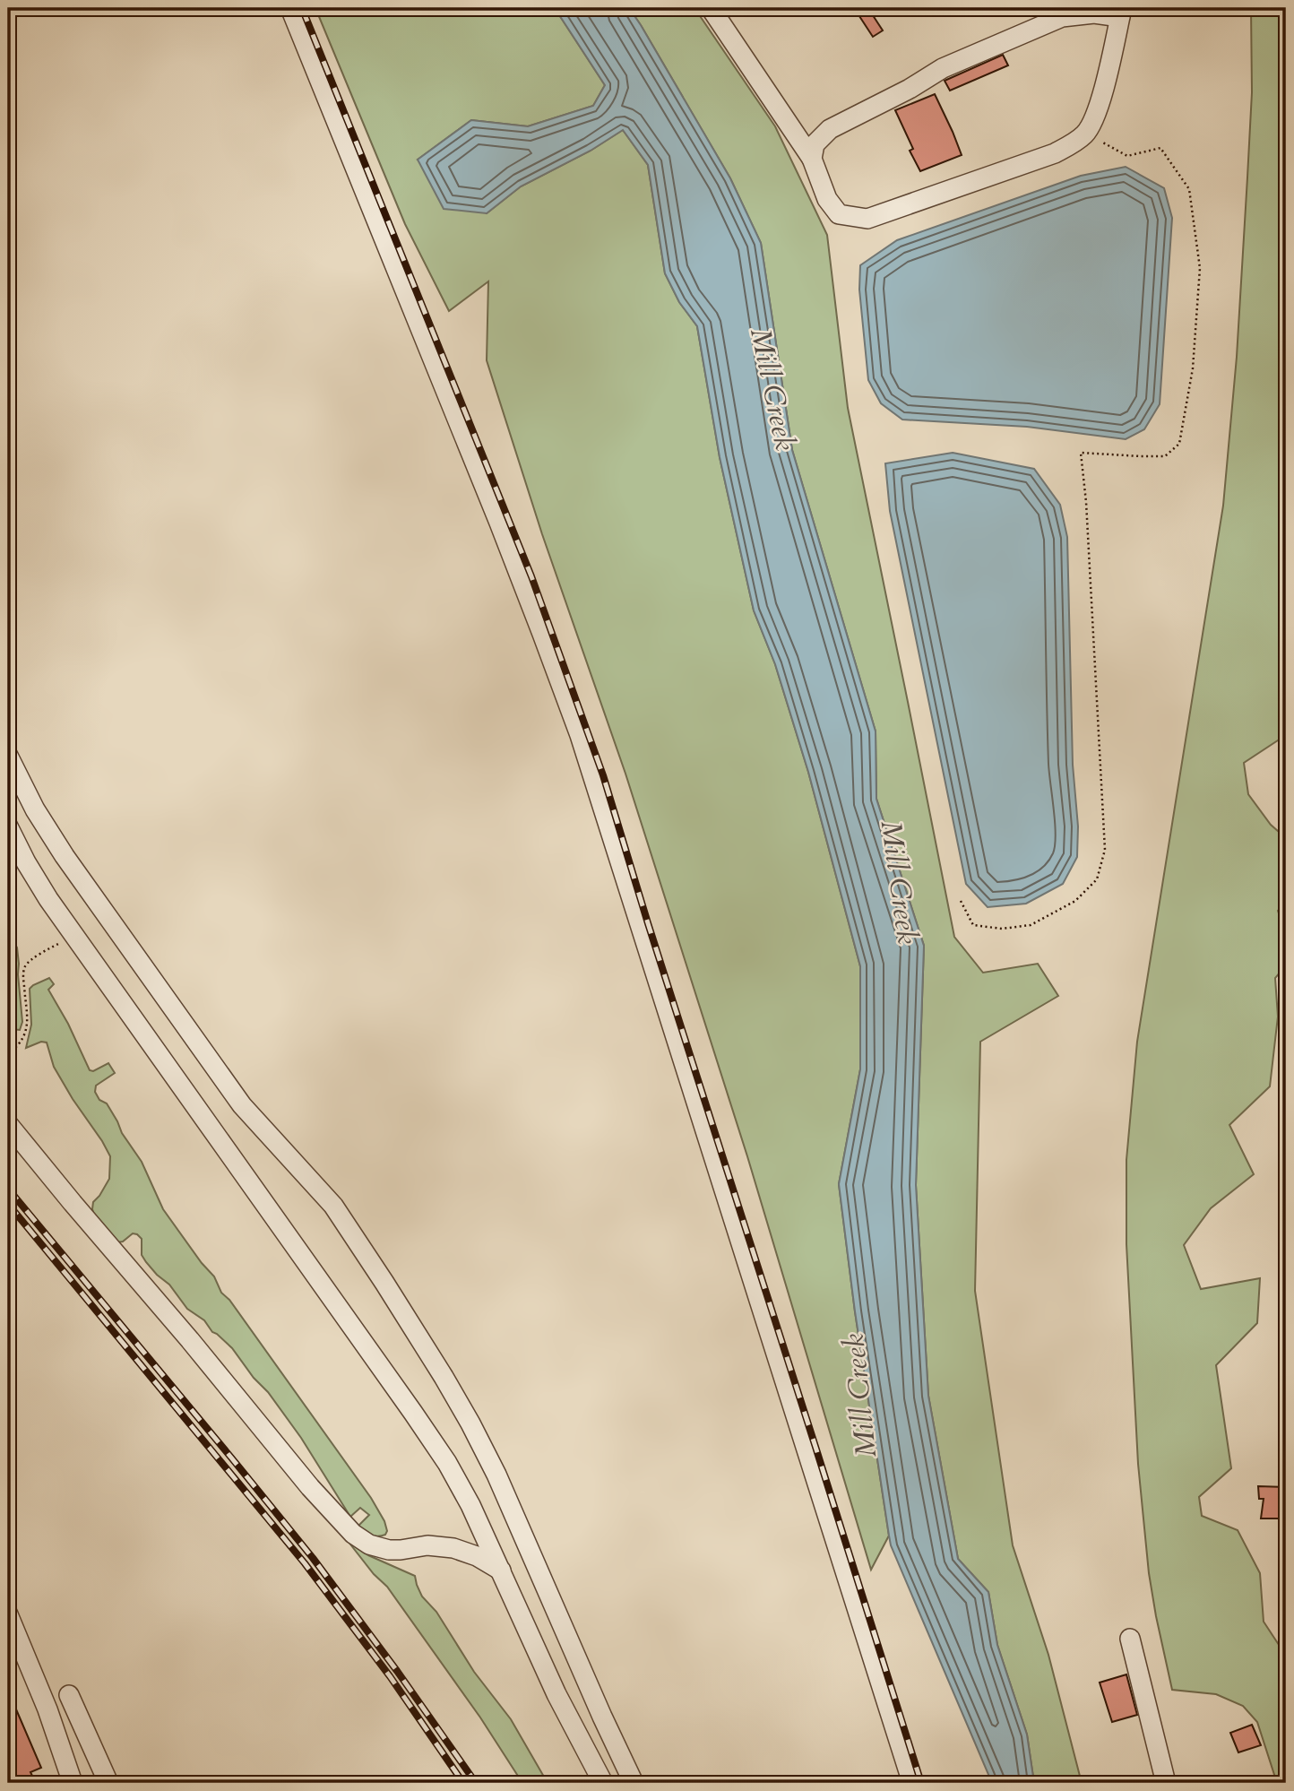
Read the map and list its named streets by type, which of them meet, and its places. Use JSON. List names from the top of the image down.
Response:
{
  "water": ["Mill Creek"]
}
